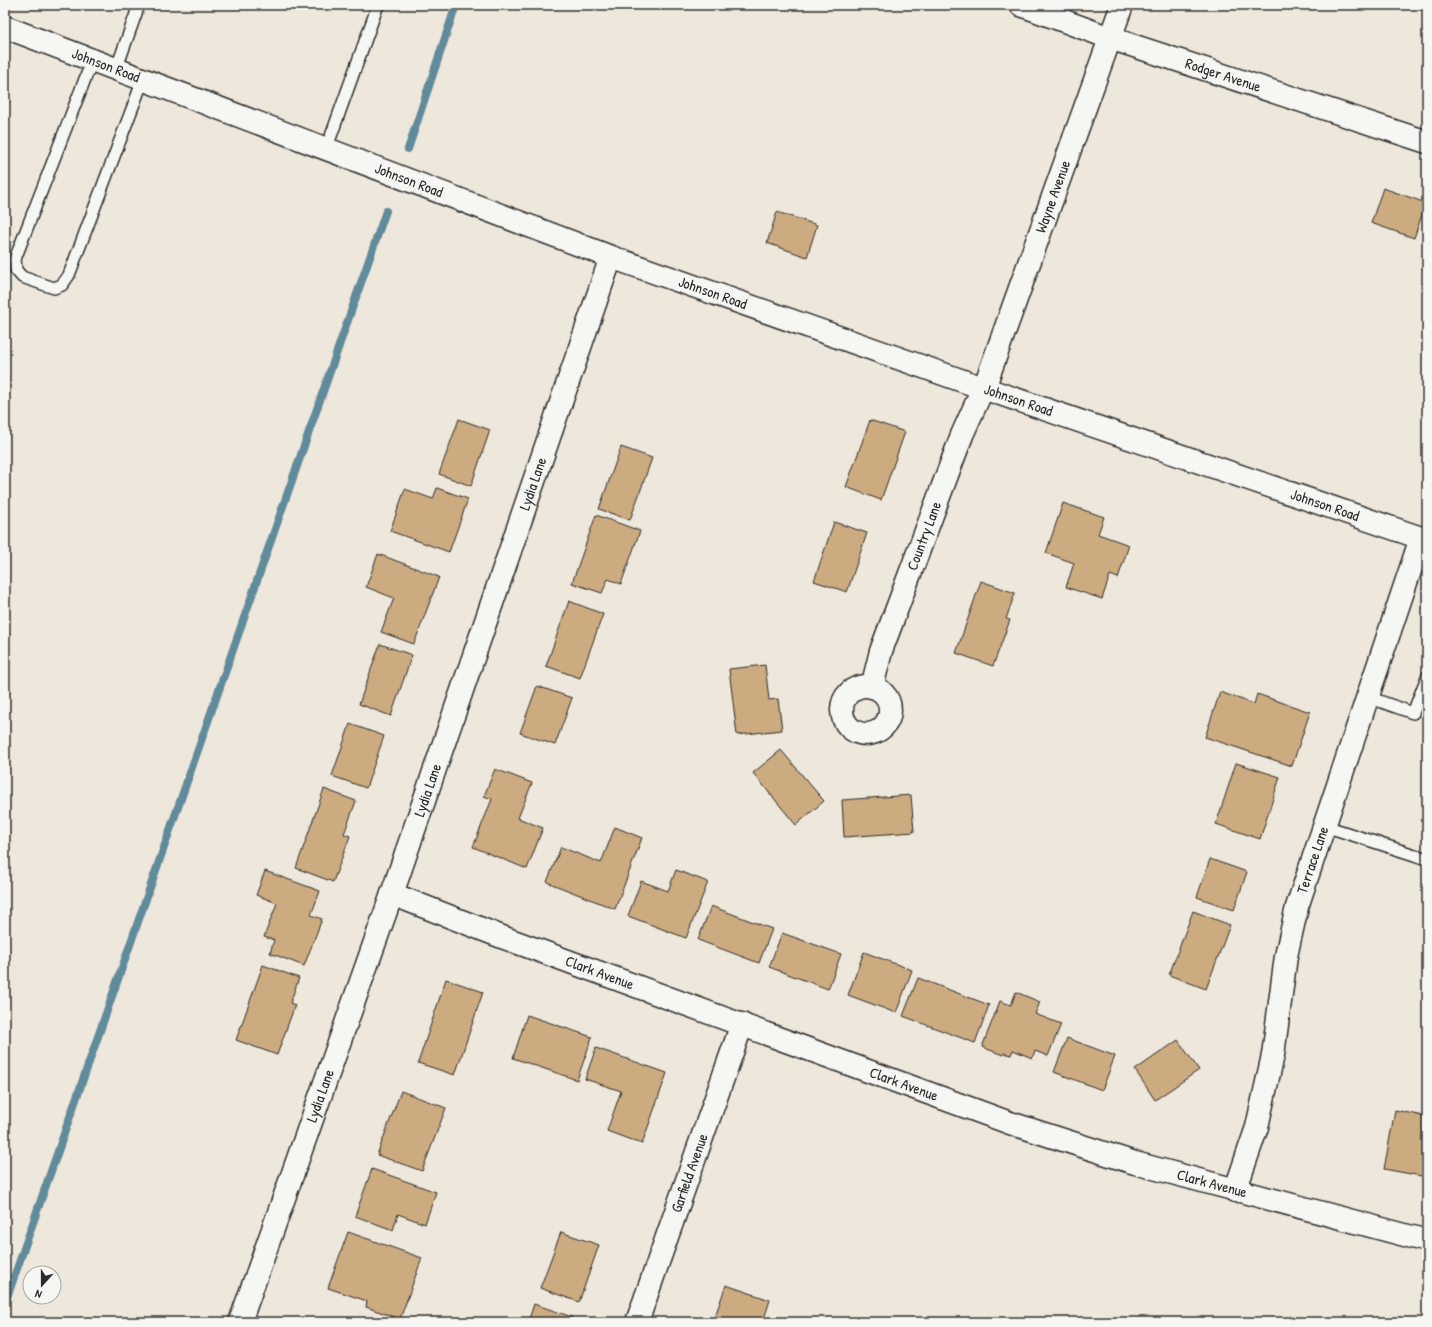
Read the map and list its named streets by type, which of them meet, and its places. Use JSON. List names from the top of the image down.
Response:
{
  "streets": {
    "street": [
      "Johnson Road",
      "Rodger Avenue",
      "Wayne Avenue",
      "Lydia Lane",
      "Country Lane",
      "Terrace Lane",
      "Clark Avenue",
      "Garfield Avenue"
    ]
  },
  "crossings": [
    ["Johnson Road", "Wayne Avenue"],
    ["Johnson Road", "Lydia Lane"],
    ["Johnson Road", "Country Lane"],
    ["Johnson Road", "Terrace Lane"],
    ["Rodger Avenue", "Wayne Avenue"],
    ["Wayne Avenue", "Country Lane"],
    ["Lydia Lane", "Clark Avenue"],
    ["Terrace Lane", "Clark Avenue"],
    ["Clark Avenue", "Garfield Avenue"]
  ],
  "north": "bottom"
}
